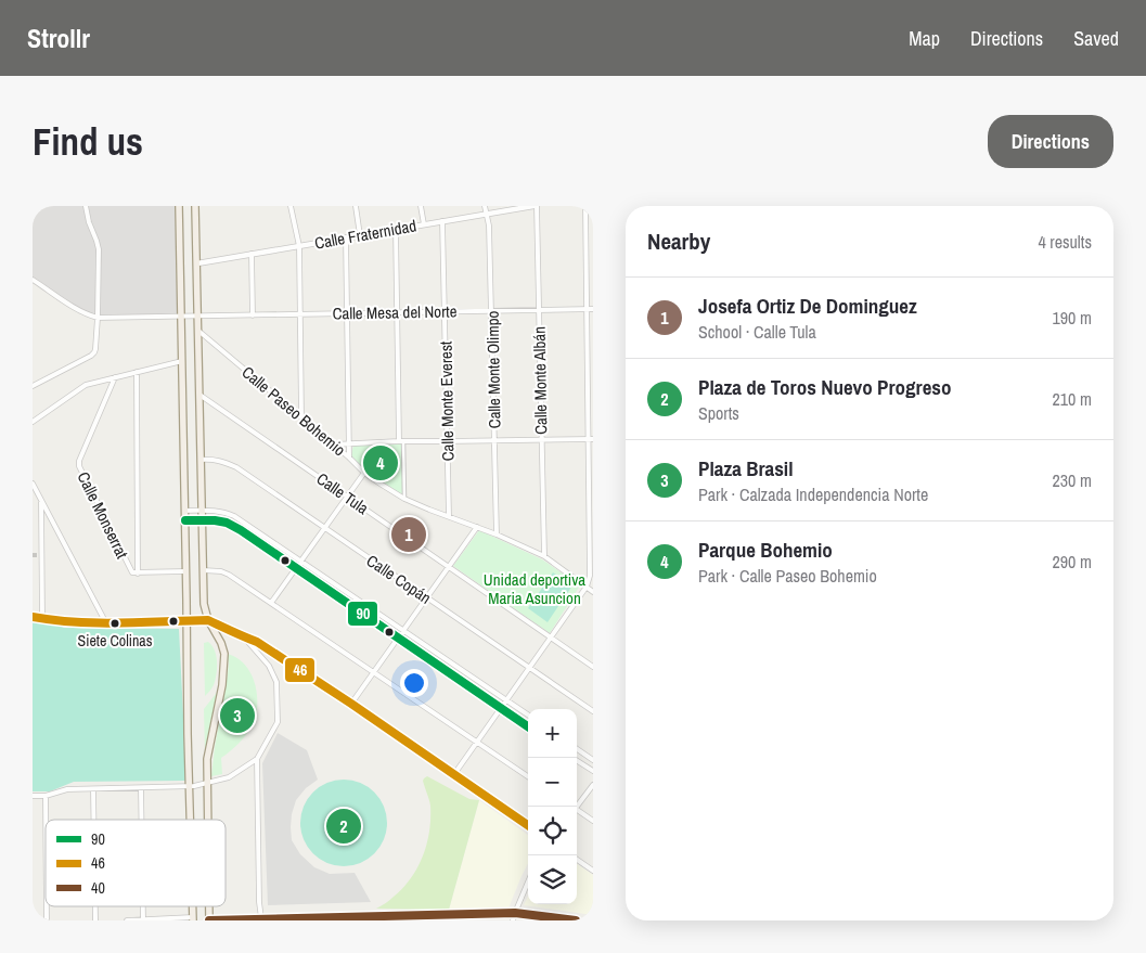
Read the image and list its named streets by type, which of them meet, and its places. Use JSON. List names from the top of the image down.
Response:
{
  "streets": {
    "street": [
      "Calle Fraternidad",
      "Calle Mesa del Norte",
      "Calle Monte Olimpo",
      "Calle Monte Albán",
      "Calle Monte Everest",
      "Calle Paseo Bohemio",
      "Calle Tula",
      "Calle Monserrat",
      "Calle Copán"
    ]
  },
  "crossings": [
    ["Calle Fraternidad", "Calle Monte Olimpo"],
    ["Calle Fraternidad", "Calle Monte Albán"],
    ["Calle Fraternidad", "Calle Monte Everest"],
    ["Calle Mesa del Norte", "Calle Monte Olimpo"],
    ["Calle Mesa del Norte", "Calle Monte Albán"],
    ["Calle Mesa del Norte", "Calle Monte Everest"],
    ["Calle Monte Olimpo", "Calle Paseo Bohemio"],
    ["Calle Monte Albán", "Calle Paseo Bohemio"],
    ["Calle Monte Everest", "Calle Paseo Bohemio"]
  ],
  "parks": ["Unidad deportiva Maria Asuncion"],
  "places": ["Siete Colinas"],
  "lines": ["transit line 90", "transit line 46", "transit line 40"],
  "legend": ["90", "46", "40"],
  "page": {
    "header": "Strollr",
    "nav": ["Map", "Directions", "Saved"],
    "buttons": "Directions",
    "title": "Find us",
    "heading": ["Nearby", "4 results"],
    "list": [
      {
        "mark": "1",
        "name": "Josefa Ortiz De Dominguez",
        "note": "School · Calle Tula",
        "value": "190 m"
      },
      {
        "mark": "2",
        "name": "Plaza de Toros Nuevo Progreso",
        "note": "Sports",
        "value": "210 m"
      },
      {
        "mark": "3",
        "name": "Plaza Brasil",
        "note": "Park · Calzada Independencia Norte",
        "value": "230 m"
      },
      {
        "mark": "4",
        "name": "Parque Bohemio",
        "note": "Park · Calle Paseo Bohemio",
        "value": "290 m"
      }
    ],
    "pins": [
      "4",
      "1",
      "3",
      "2"
    ],
    "map_buttons": ["+", "−"]
  }
}
